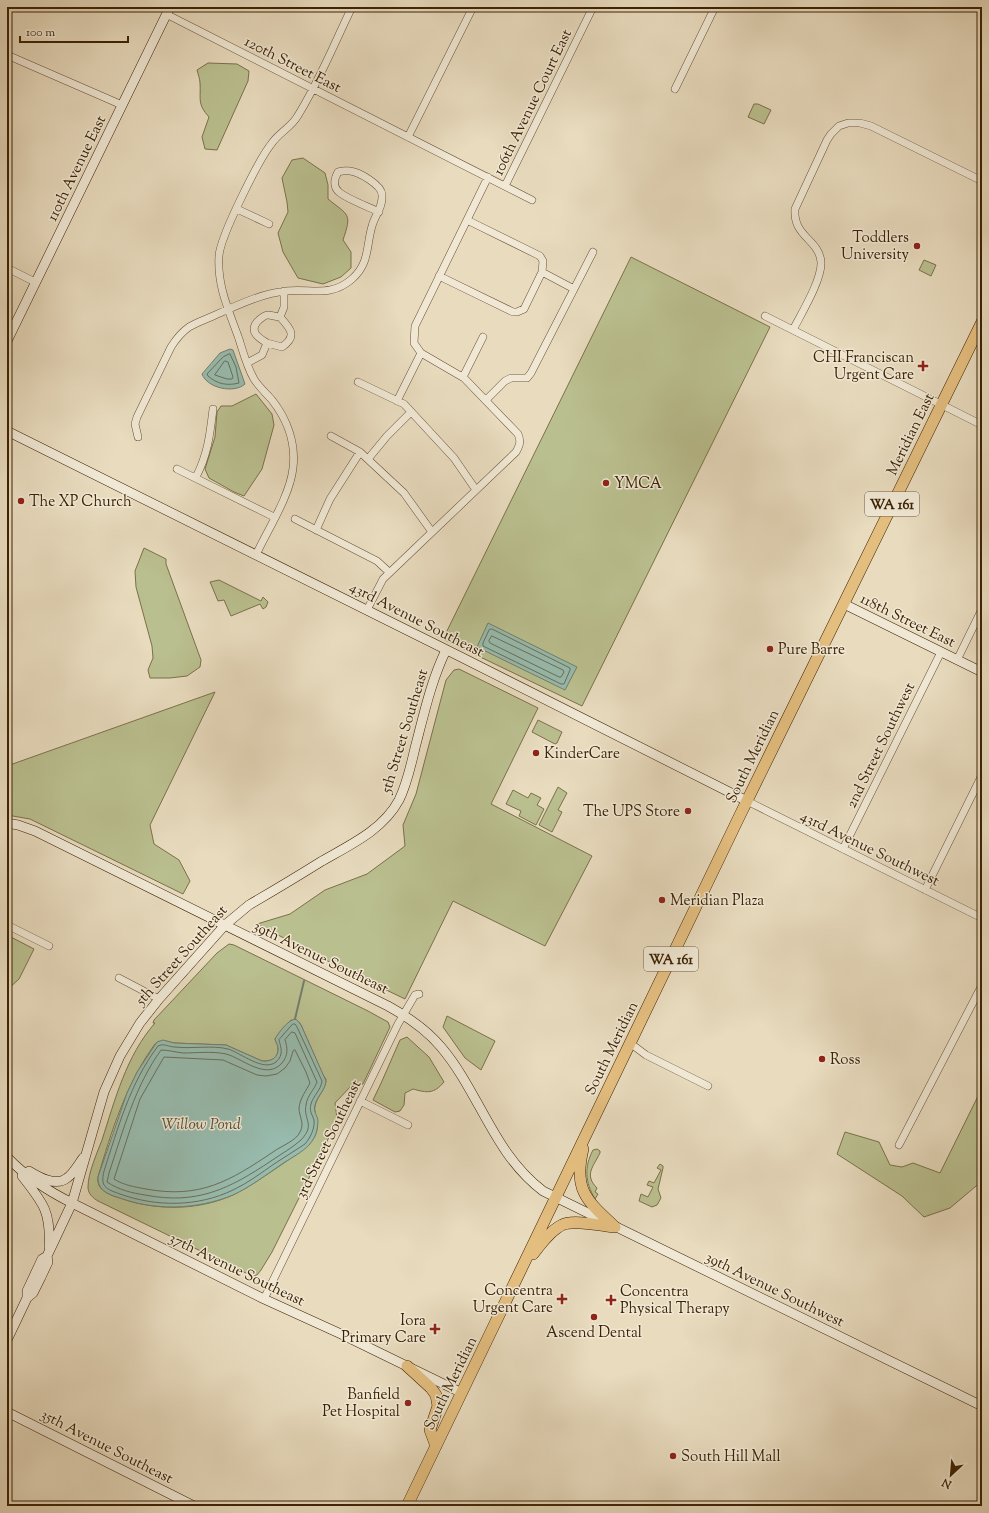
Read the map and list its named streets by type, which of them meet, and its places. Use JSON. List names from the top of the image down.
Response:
{
  "streets": {
    "main road": ["Meridian East", "WA 161", "South Meridian"],
    "street": [
      "120th Street East",
      "106th Avenue Court East",
      "110th Avenue East",
      "43rd Avenue Southeast",
      "118th Street East",
      "5th Street Southeast",
      "2nd Street Southwest",
      "43rd Avenue Southwest",
      "39th Avenue Southeast",
      "3rd Street Southeast",
      "37th Avenue Southeast",
      "39th Avenue Southwest",
      "35th Avenue Southeast"
    ]
  },
  "crossings": [
    ["120th Street East", "106th Avenue Court East"],
    ["120th Street East", "110th Avenue East"],
    ["Meridian East", "118th Street East"],
    ["Meridian East", "South Meridian"],
    ["43rd Avenue Southeast", "5th Street Southeast"],
    ["43rd Avenue Southeast", "South Meridian"],
    ["43rd Avenue Southeast", "43rd Avenue Southwest"],
    ["118th Street East", "2nd Street Southwest"],
    ["118th Street East", "South Meridian"],
    ["5th Street Southeast", "39th Avenue Southeast"],
    ["5th Street Southeast", "37th Avenue Southeast"],
    ["2nd Street Southwest", "43rd Avenue Southwest"],
    ["South Meridian", "43rd Avenue Southwest"],
    ["South Meridian", "39th Avenue Southeast"],
    ["South Meridian", "37th Avenue Southeast"],
    ["South Meridian", "39th Avenue Southwest"],
    ["39th Avenue Southeast", "3rd Street Southeast"],
    ["39th Avenue Southeast", "39th Avenue Southwest"],
    ["3rd Street Southeast", "37th Avenue Southeast"]
  ],
  "water": ["Willow Pond"],
  "places": {
    "other": [
      "Toddlers University",
      "YMCA",
      "The XP Church",
      "Pure Barre",
      "KinderCare",
      "The UPS Store",
      "Meridian Plaza",
      "Ross",
      "Ascend Dental",
      "Banfield Pet Hospital",
      "South Hill Mall"
    ],
    "health": [
      "CHI Franciscan Urgent Care",
      "Concentra Urgent Care",
      "Concentra Physical Therapy",
      "Iora Primary Care"
    ]
  },
  "scale_bar": "100 m",
  "north": "bottom left"
}
